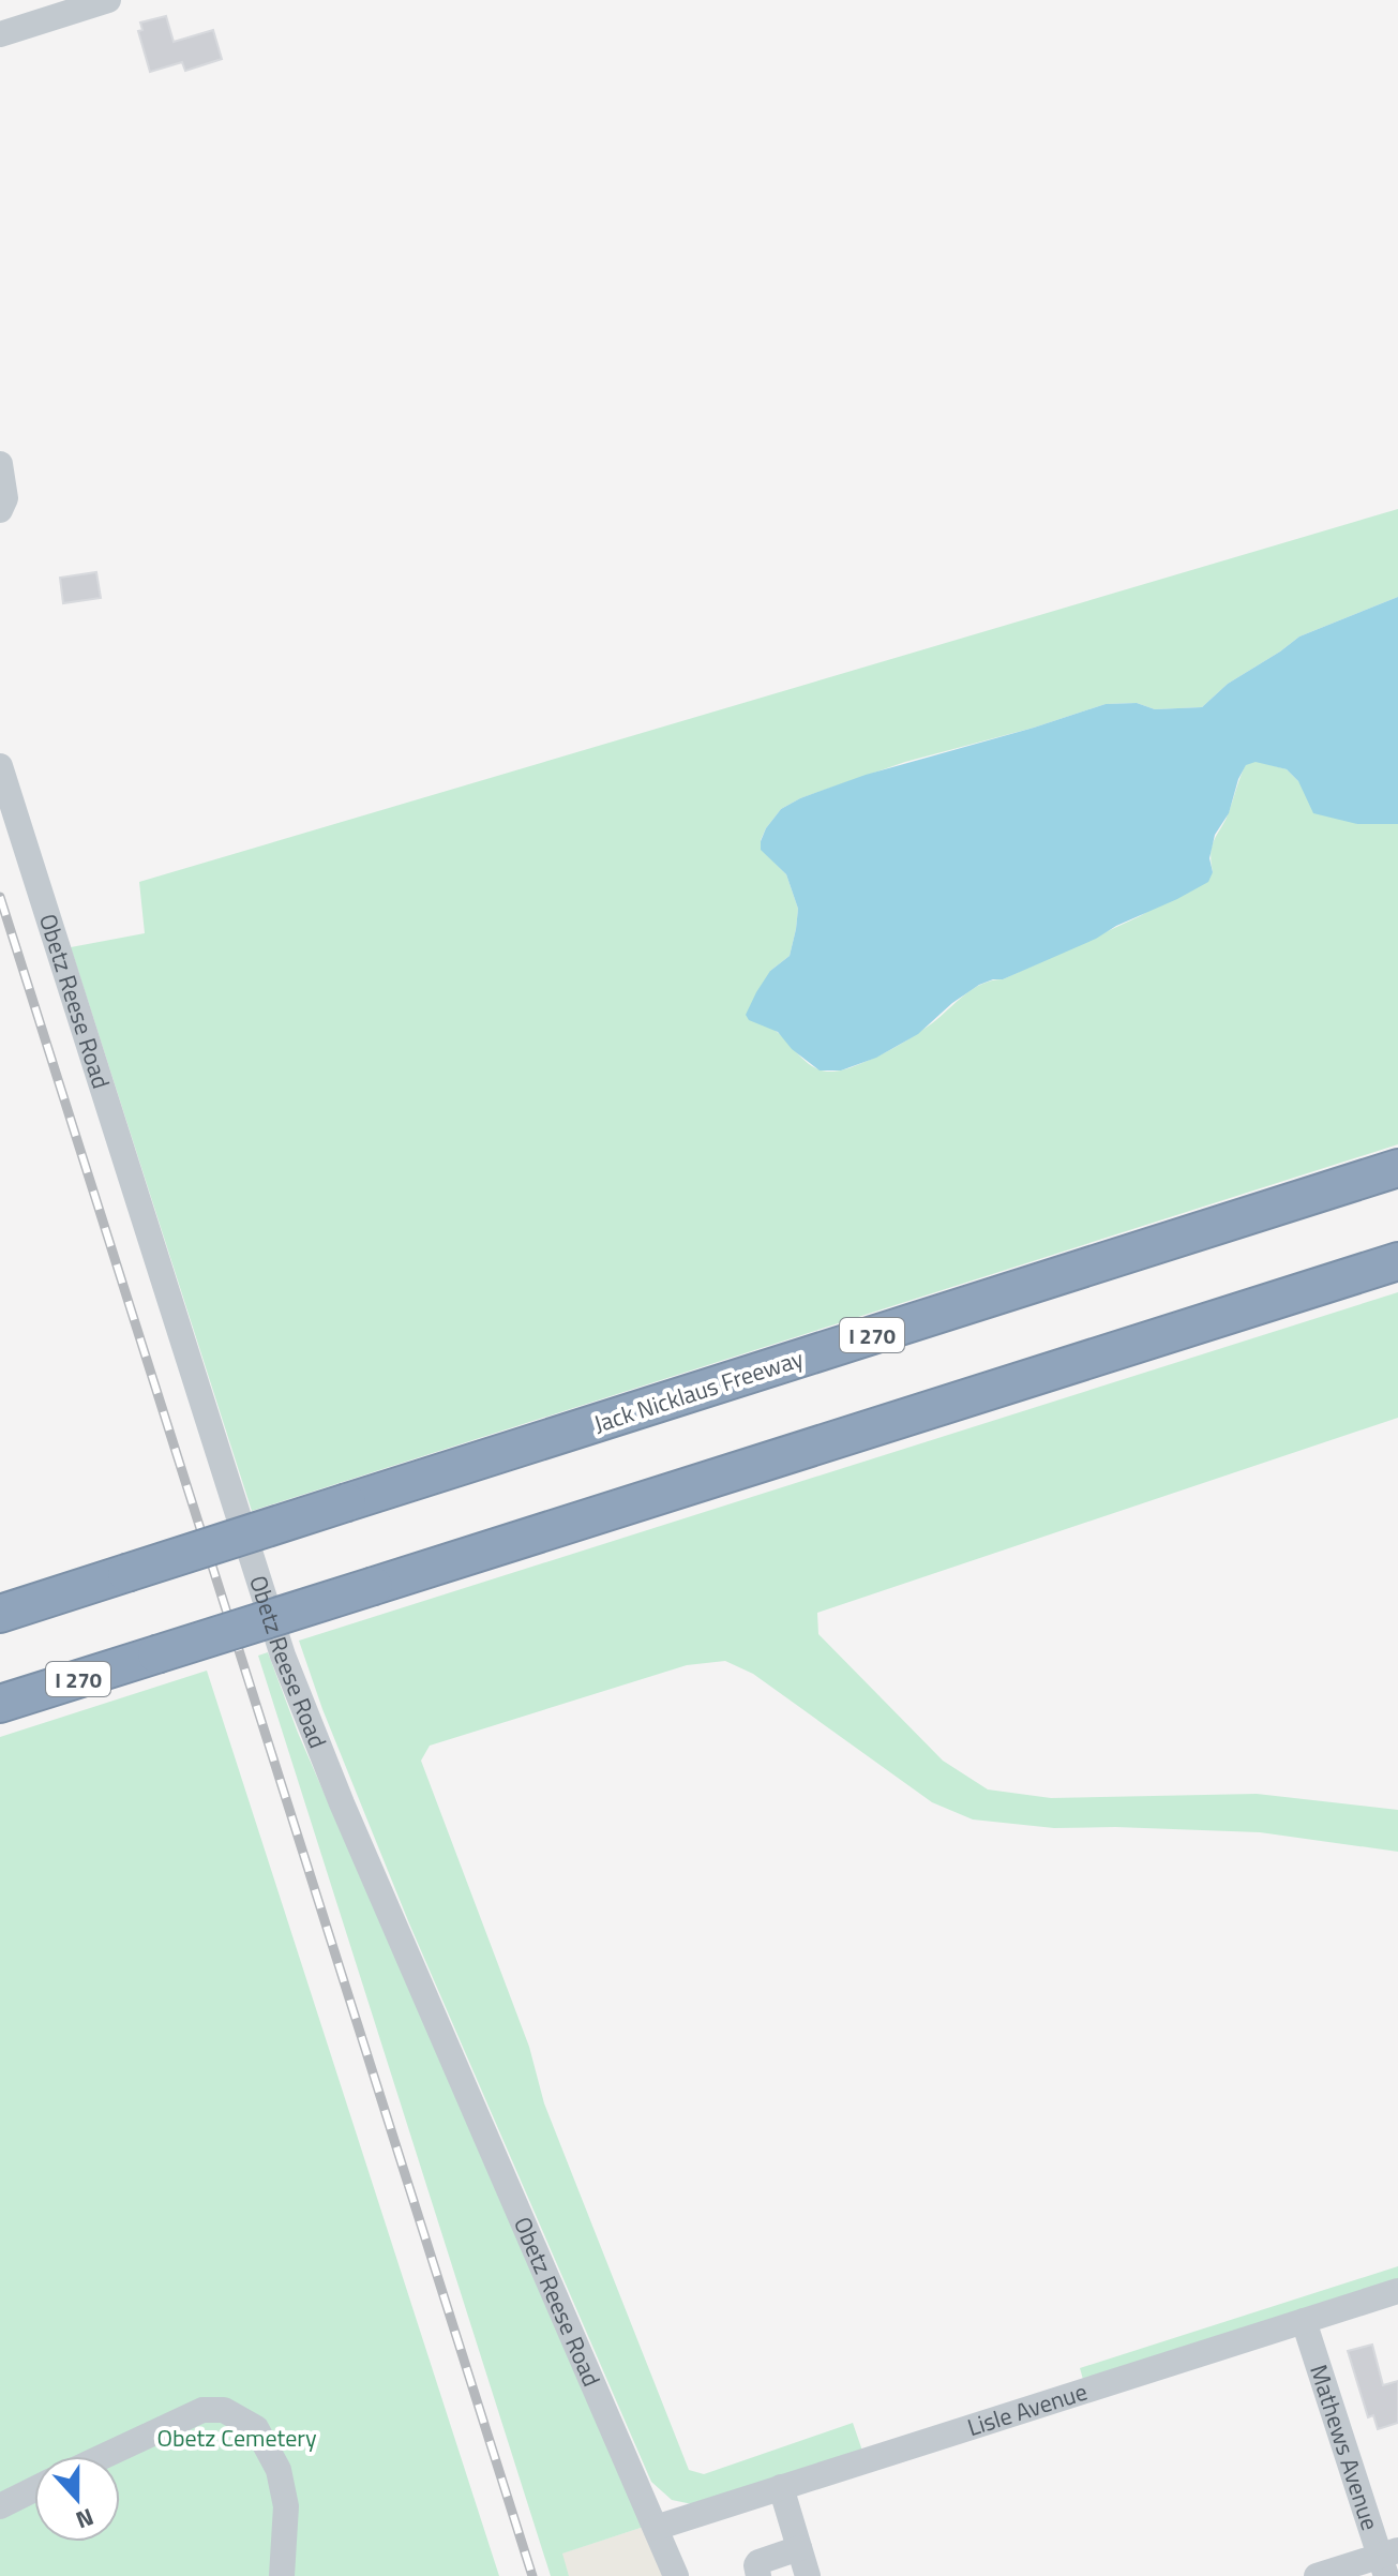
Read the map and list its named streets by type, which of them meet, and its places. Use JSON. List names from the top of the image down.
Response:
{
  "streets": {
    "highway": ["I 270", "Jack Nicklaus Freeway"],
    "street": ["Obetz Reese Road", "Lisle Avenue", "Mathews Avenue"]
  },
  "crossings": [
    ["Obetz Reese Road", "Lisle Avenue"],
    ["Lisle Avenue", "Mathews Avenue"]
  ],
  "parks": ["Obetz Cemetery"],
  "north": "bottom"
}
